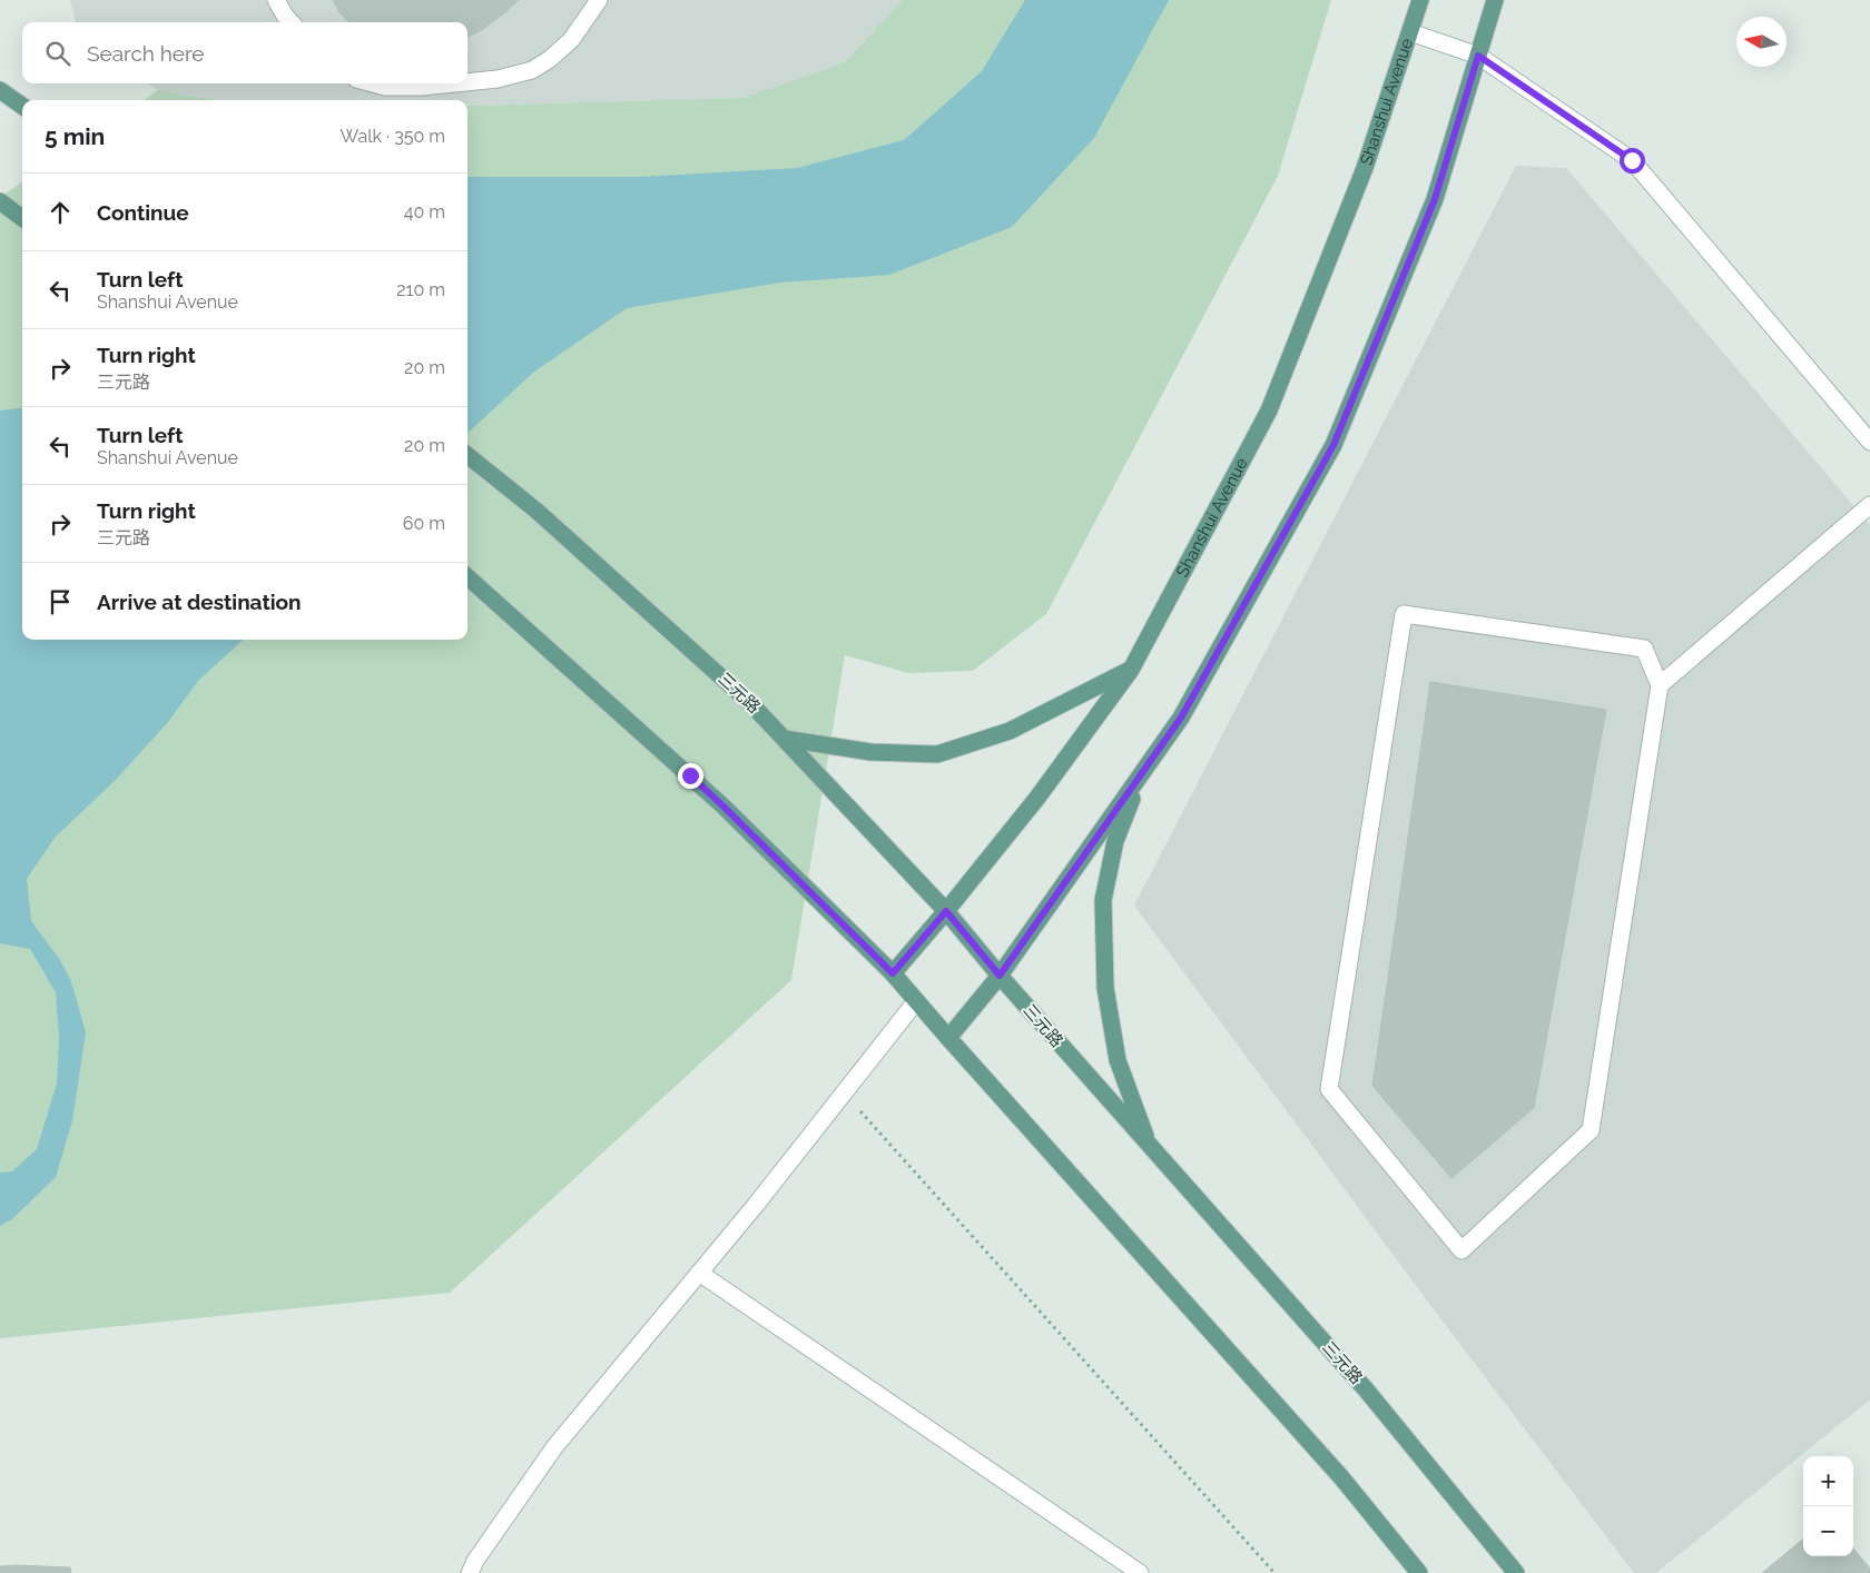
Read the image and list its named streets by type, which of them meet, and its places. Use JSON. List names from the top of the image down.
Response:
{
  "streets": {
    "main road": ["Shanshui Avenue", "三元路"]
  },
  "crossings": [
    ["Shanshui Avenue", "三元路"]
  ],
  "north": "left",
  "page": {
    "search": "Search here",
    "heading": ["5 min", "Walk · 350 m"],
    "list": [
      ["Continue", "40 m"],
      ["Turn left", "Shanshui Avenue", "210 m"],
      ["Turn right", "三元路", "20 m"],
      ["Turn left", "Shanshui Avenue", "20 m"],
      ["Turn right", "三元路", "60 m"],
      "Arrive at destination"
    ],
    "map_buttons": ["+", "−"]
  }
}
